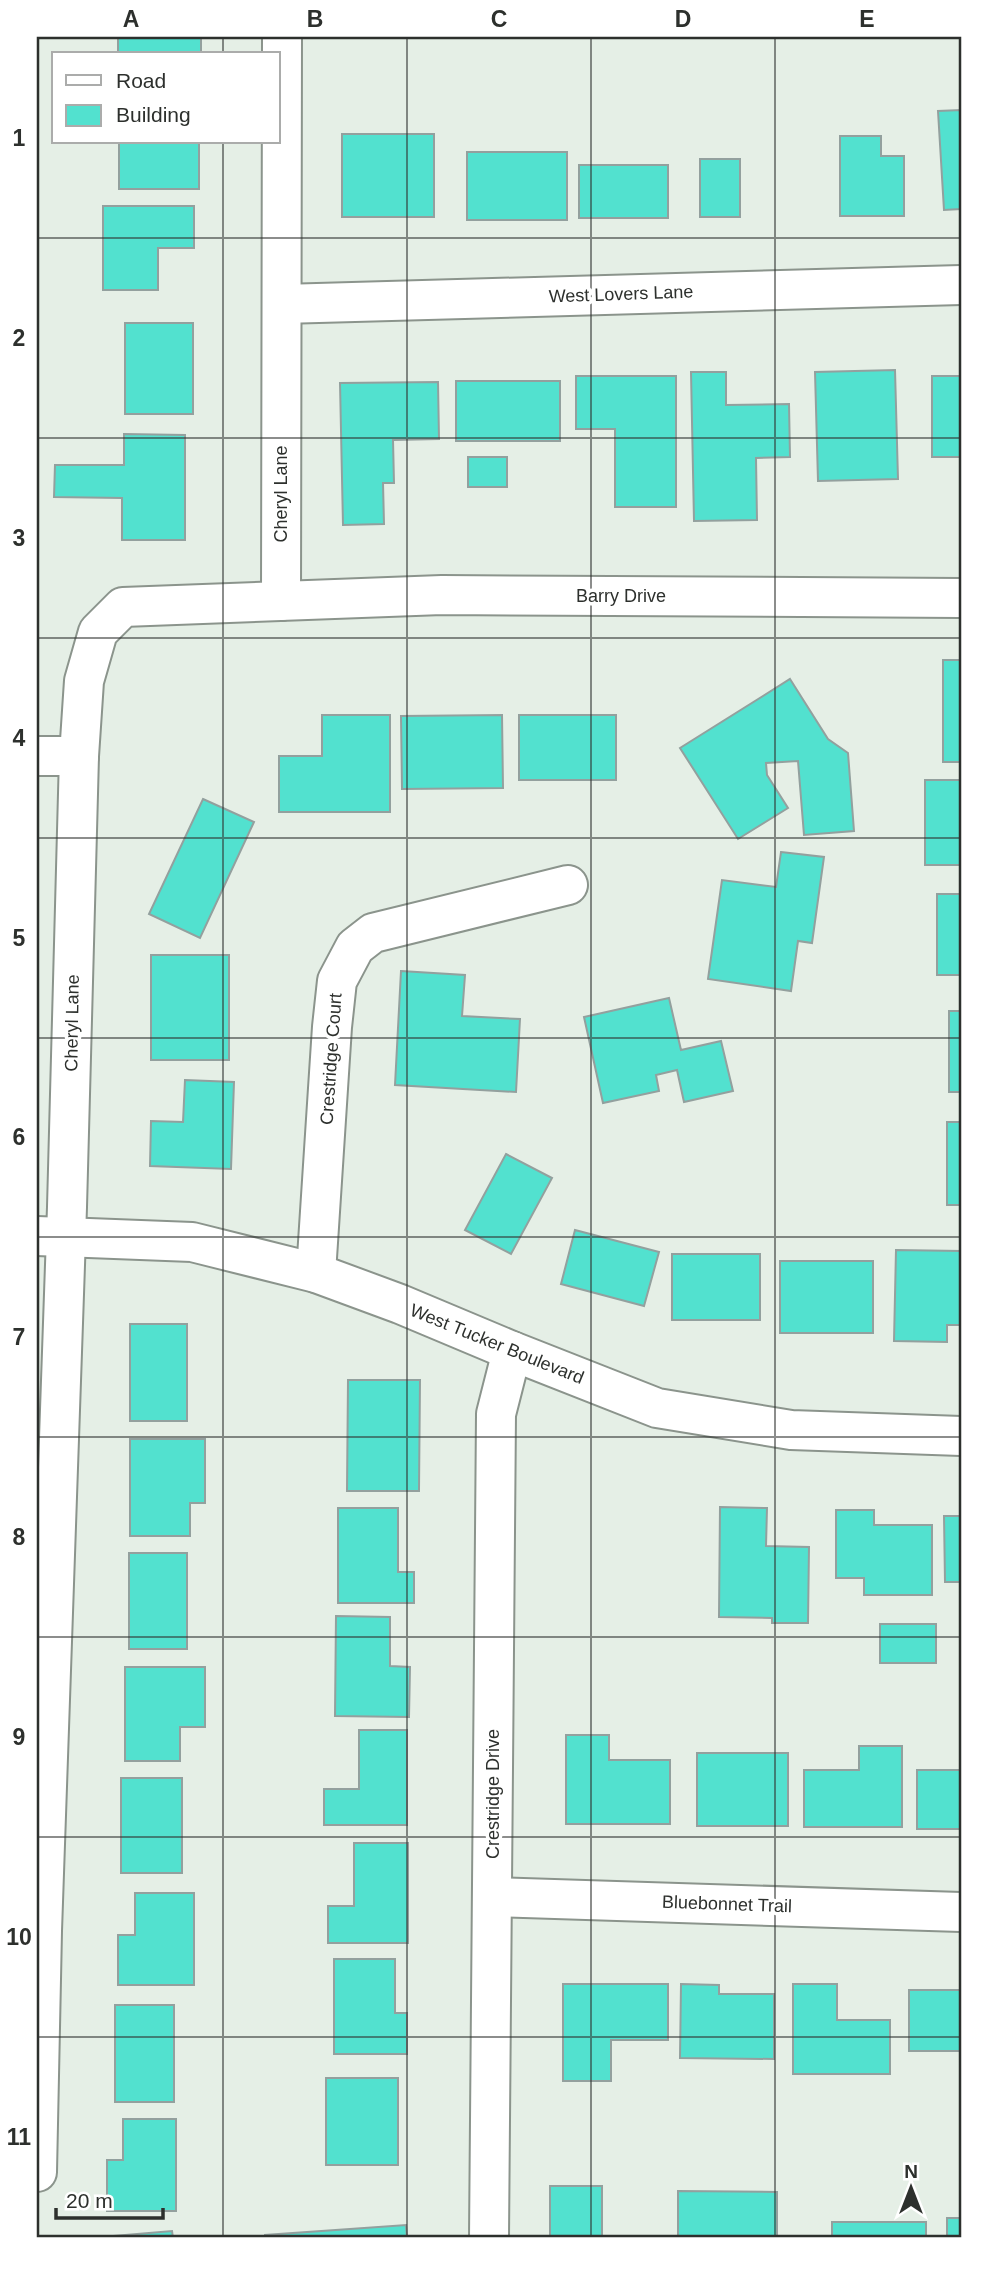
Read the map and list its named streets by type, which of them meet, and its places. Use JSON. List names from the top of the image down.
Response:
{
  "streets": {
    "street": [
      "West Lovers Lane",
      "Cheryl Lane",
      "Barry Drive",
      "Crestridge Court",
      "West Tucker Boulevard",
      "Crestridge Drive",
      "Bluebonnet Trail"
    ]
  },
  "crossings": [
    ["West Lovers Lane", "Cheryl Lane"],
    ["Cheryl Lane", "Barry Drive"],
    ["Cheryl Lane", "West Tucker Boulevard"],
    ["Crestridge Court", "West Tucker Boulevard"],
    ["West Tucker Boulevard", "Crestridge Drive"],
    ["Crestridge Drive", "Bluebonnet Trail"]
  ],
  "legend": ["Road", "Building"],
  "scale_bar": "20 m",
  "north": "top",
  "grid": {
    "columns": [
      "A",
      "B",
      "C",
      "D",
      "E"
    ],
    "rows": [
      "1",
      "2",
      "3",
      "4",
      "5",
      "6",
      "7",
      "8",
      "9",
      "10",
      "11"
    ]
  }
}
